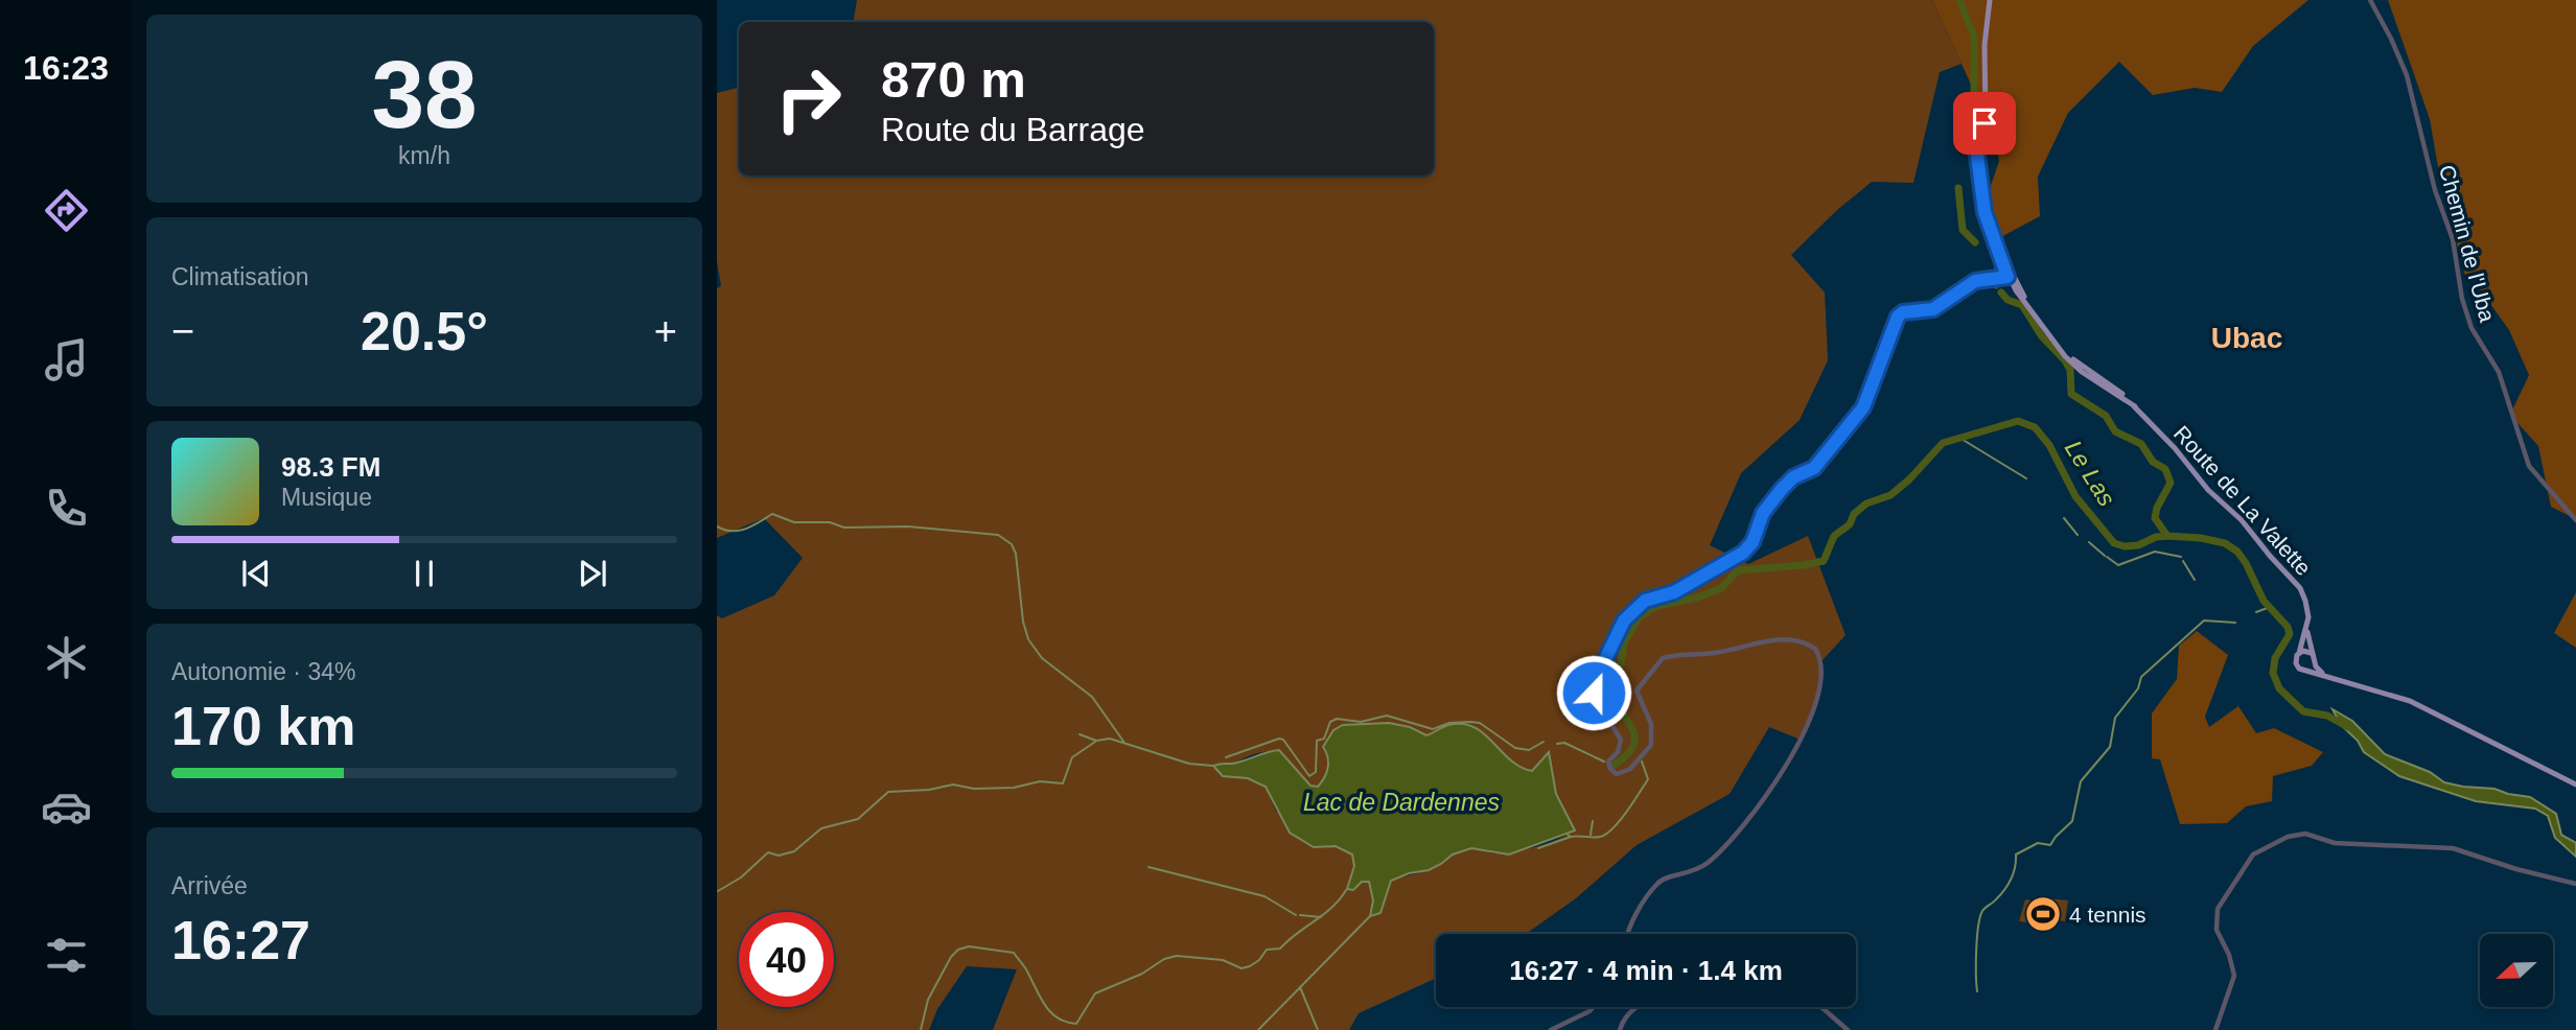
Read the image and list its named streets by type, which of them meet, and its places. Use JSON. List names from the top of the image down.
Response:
{
  "streets": {
    "main road": ["Route de La Valette"],
    "street": ["Chemin de l'Uba"]
  },
  "districts": ["Ubac"],
  "water": ["Le Las", "Lac de Dardennes"],
  "places": {
    "sports": ["4 tennis"]
  },
  "north": "left",
  "page": {
    "tabs": "16:23",
    "tile": [
      ["38", "km/h"],
      "Climatisation",
      ["Autonomie · 34%", "170 km"],
      ["Arrivée", "16:27"]
    ],
    "turn": ["870 m", "Route du Barrage"],
    "heat": ["−", "20.5°", "+"],
    "song": ["98.3 FM", "Musique"],
    "limit": "40",
    "trip": "16:27 · 4 min · 1.4 km"
  }
}
